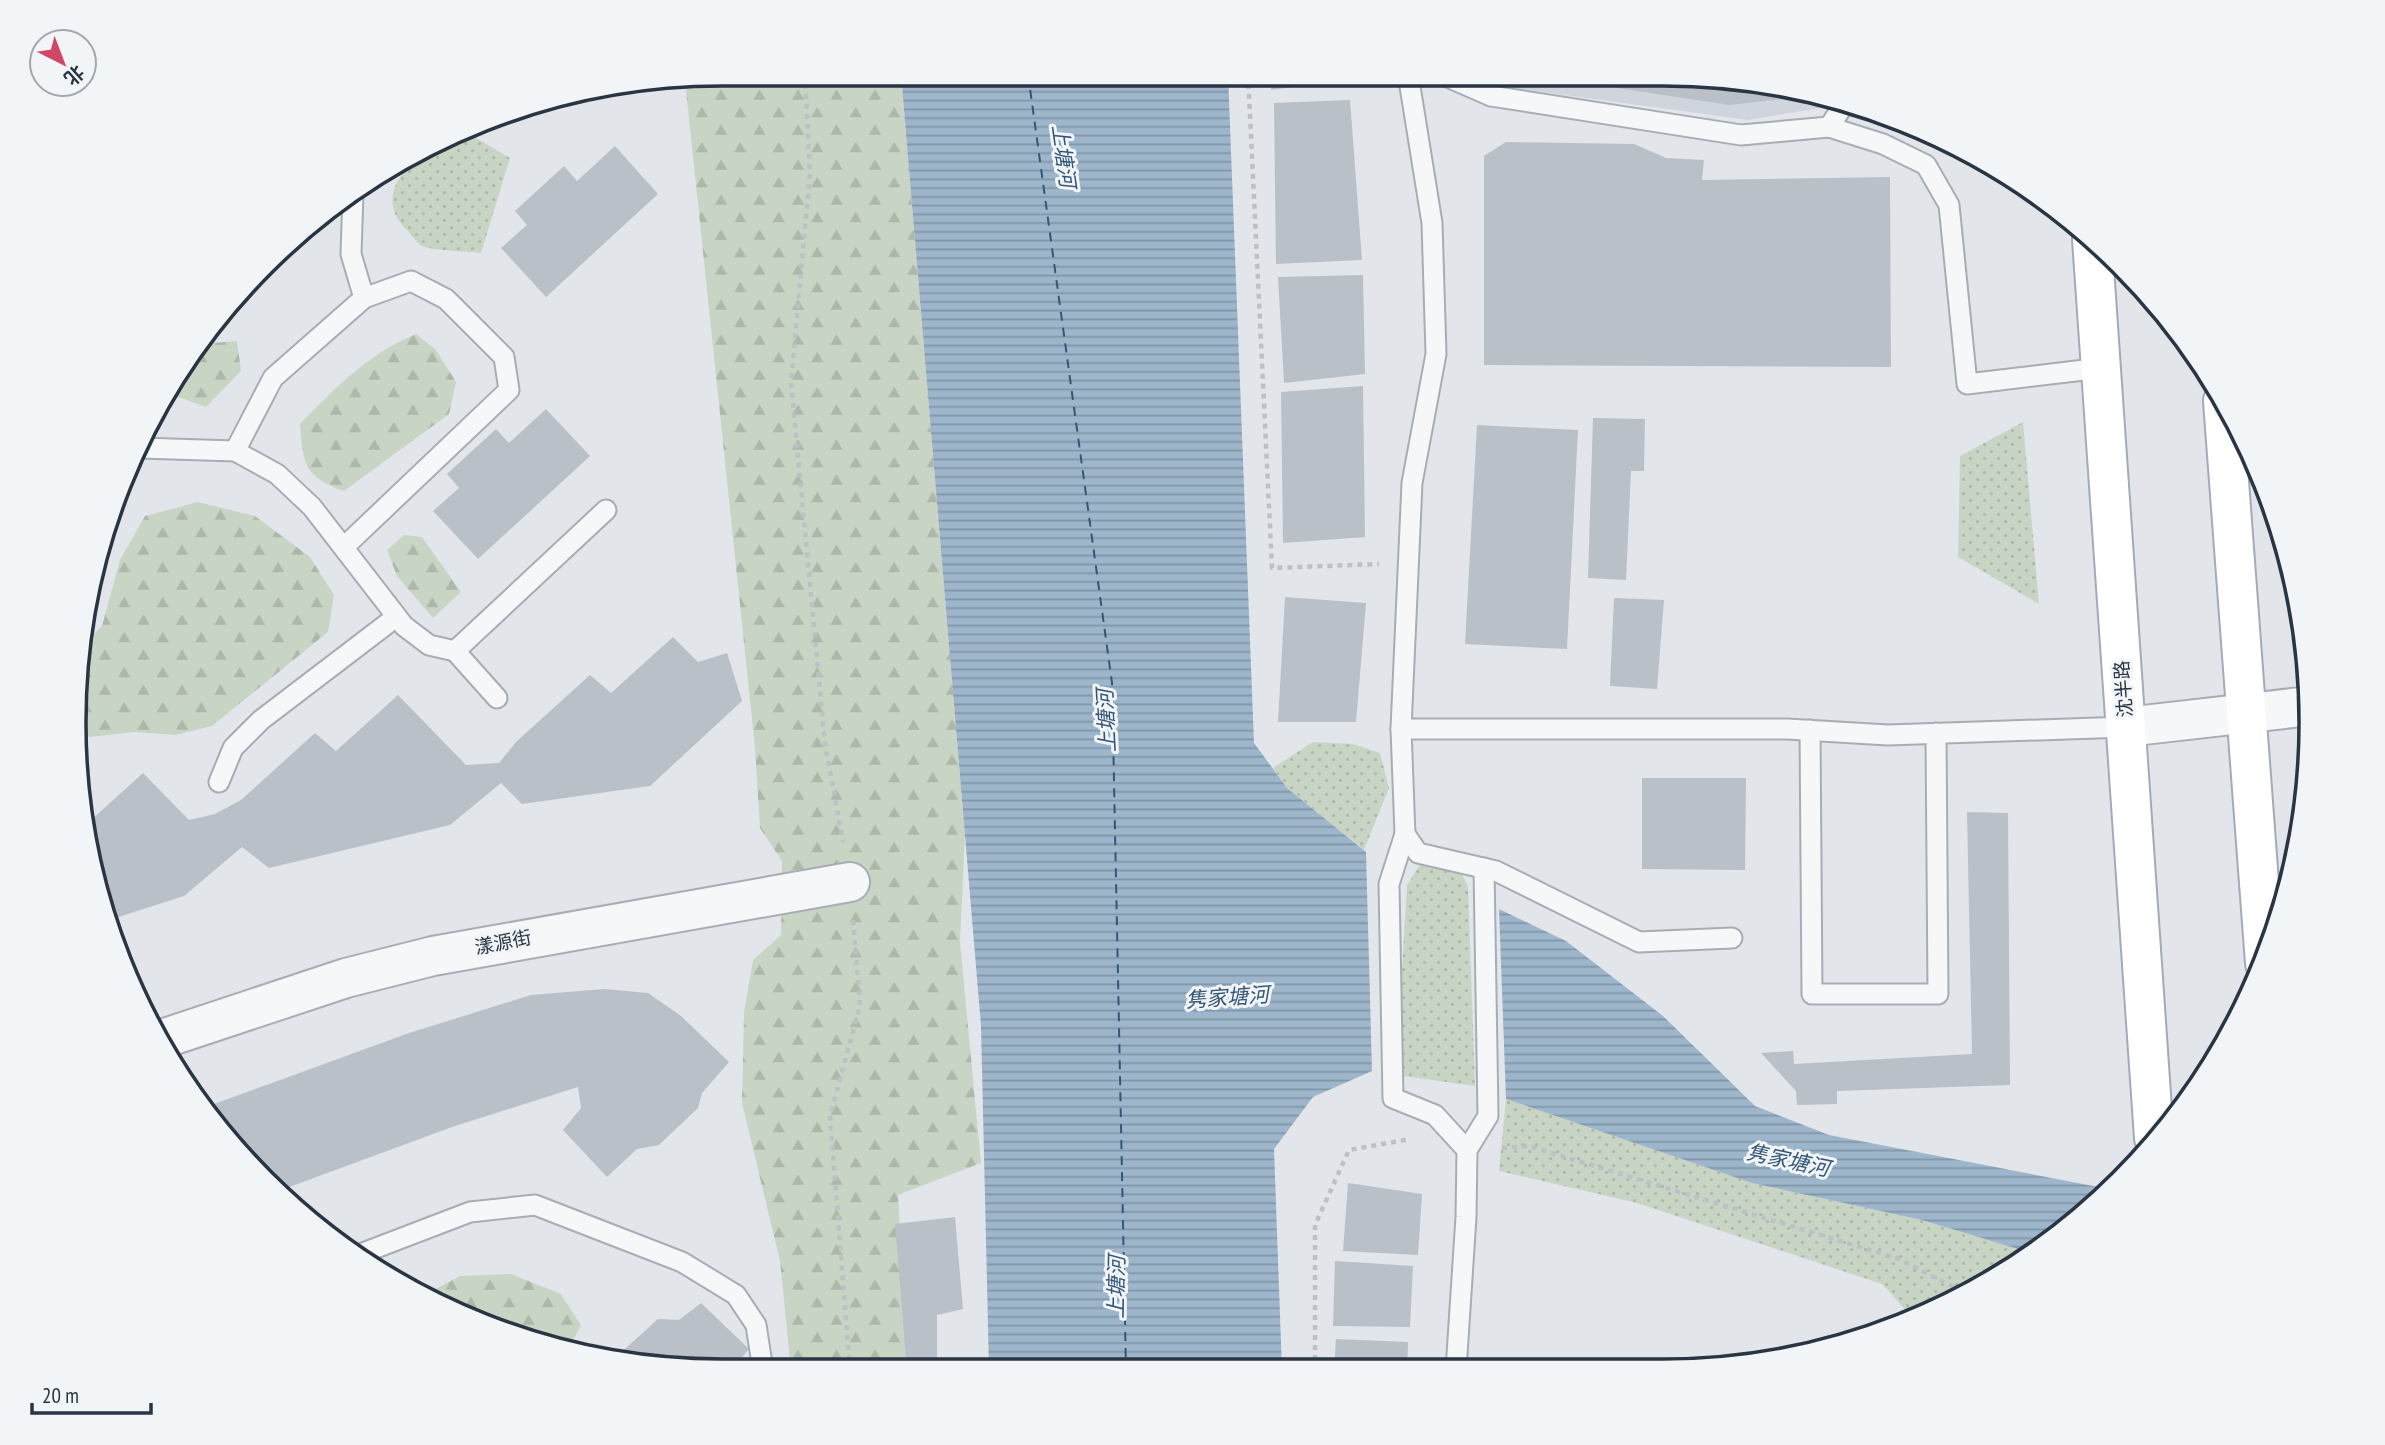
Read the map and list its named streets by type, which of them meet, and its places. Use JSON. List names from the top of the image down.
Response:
{
  "streets": {
    "main road": ["沈半路"],
    "street": ["漾源街"]
  },
  "water": ["上塘河", "隽家塘河"],
  "scale_bar": "20 m",
  "north": "bottom right"
}
